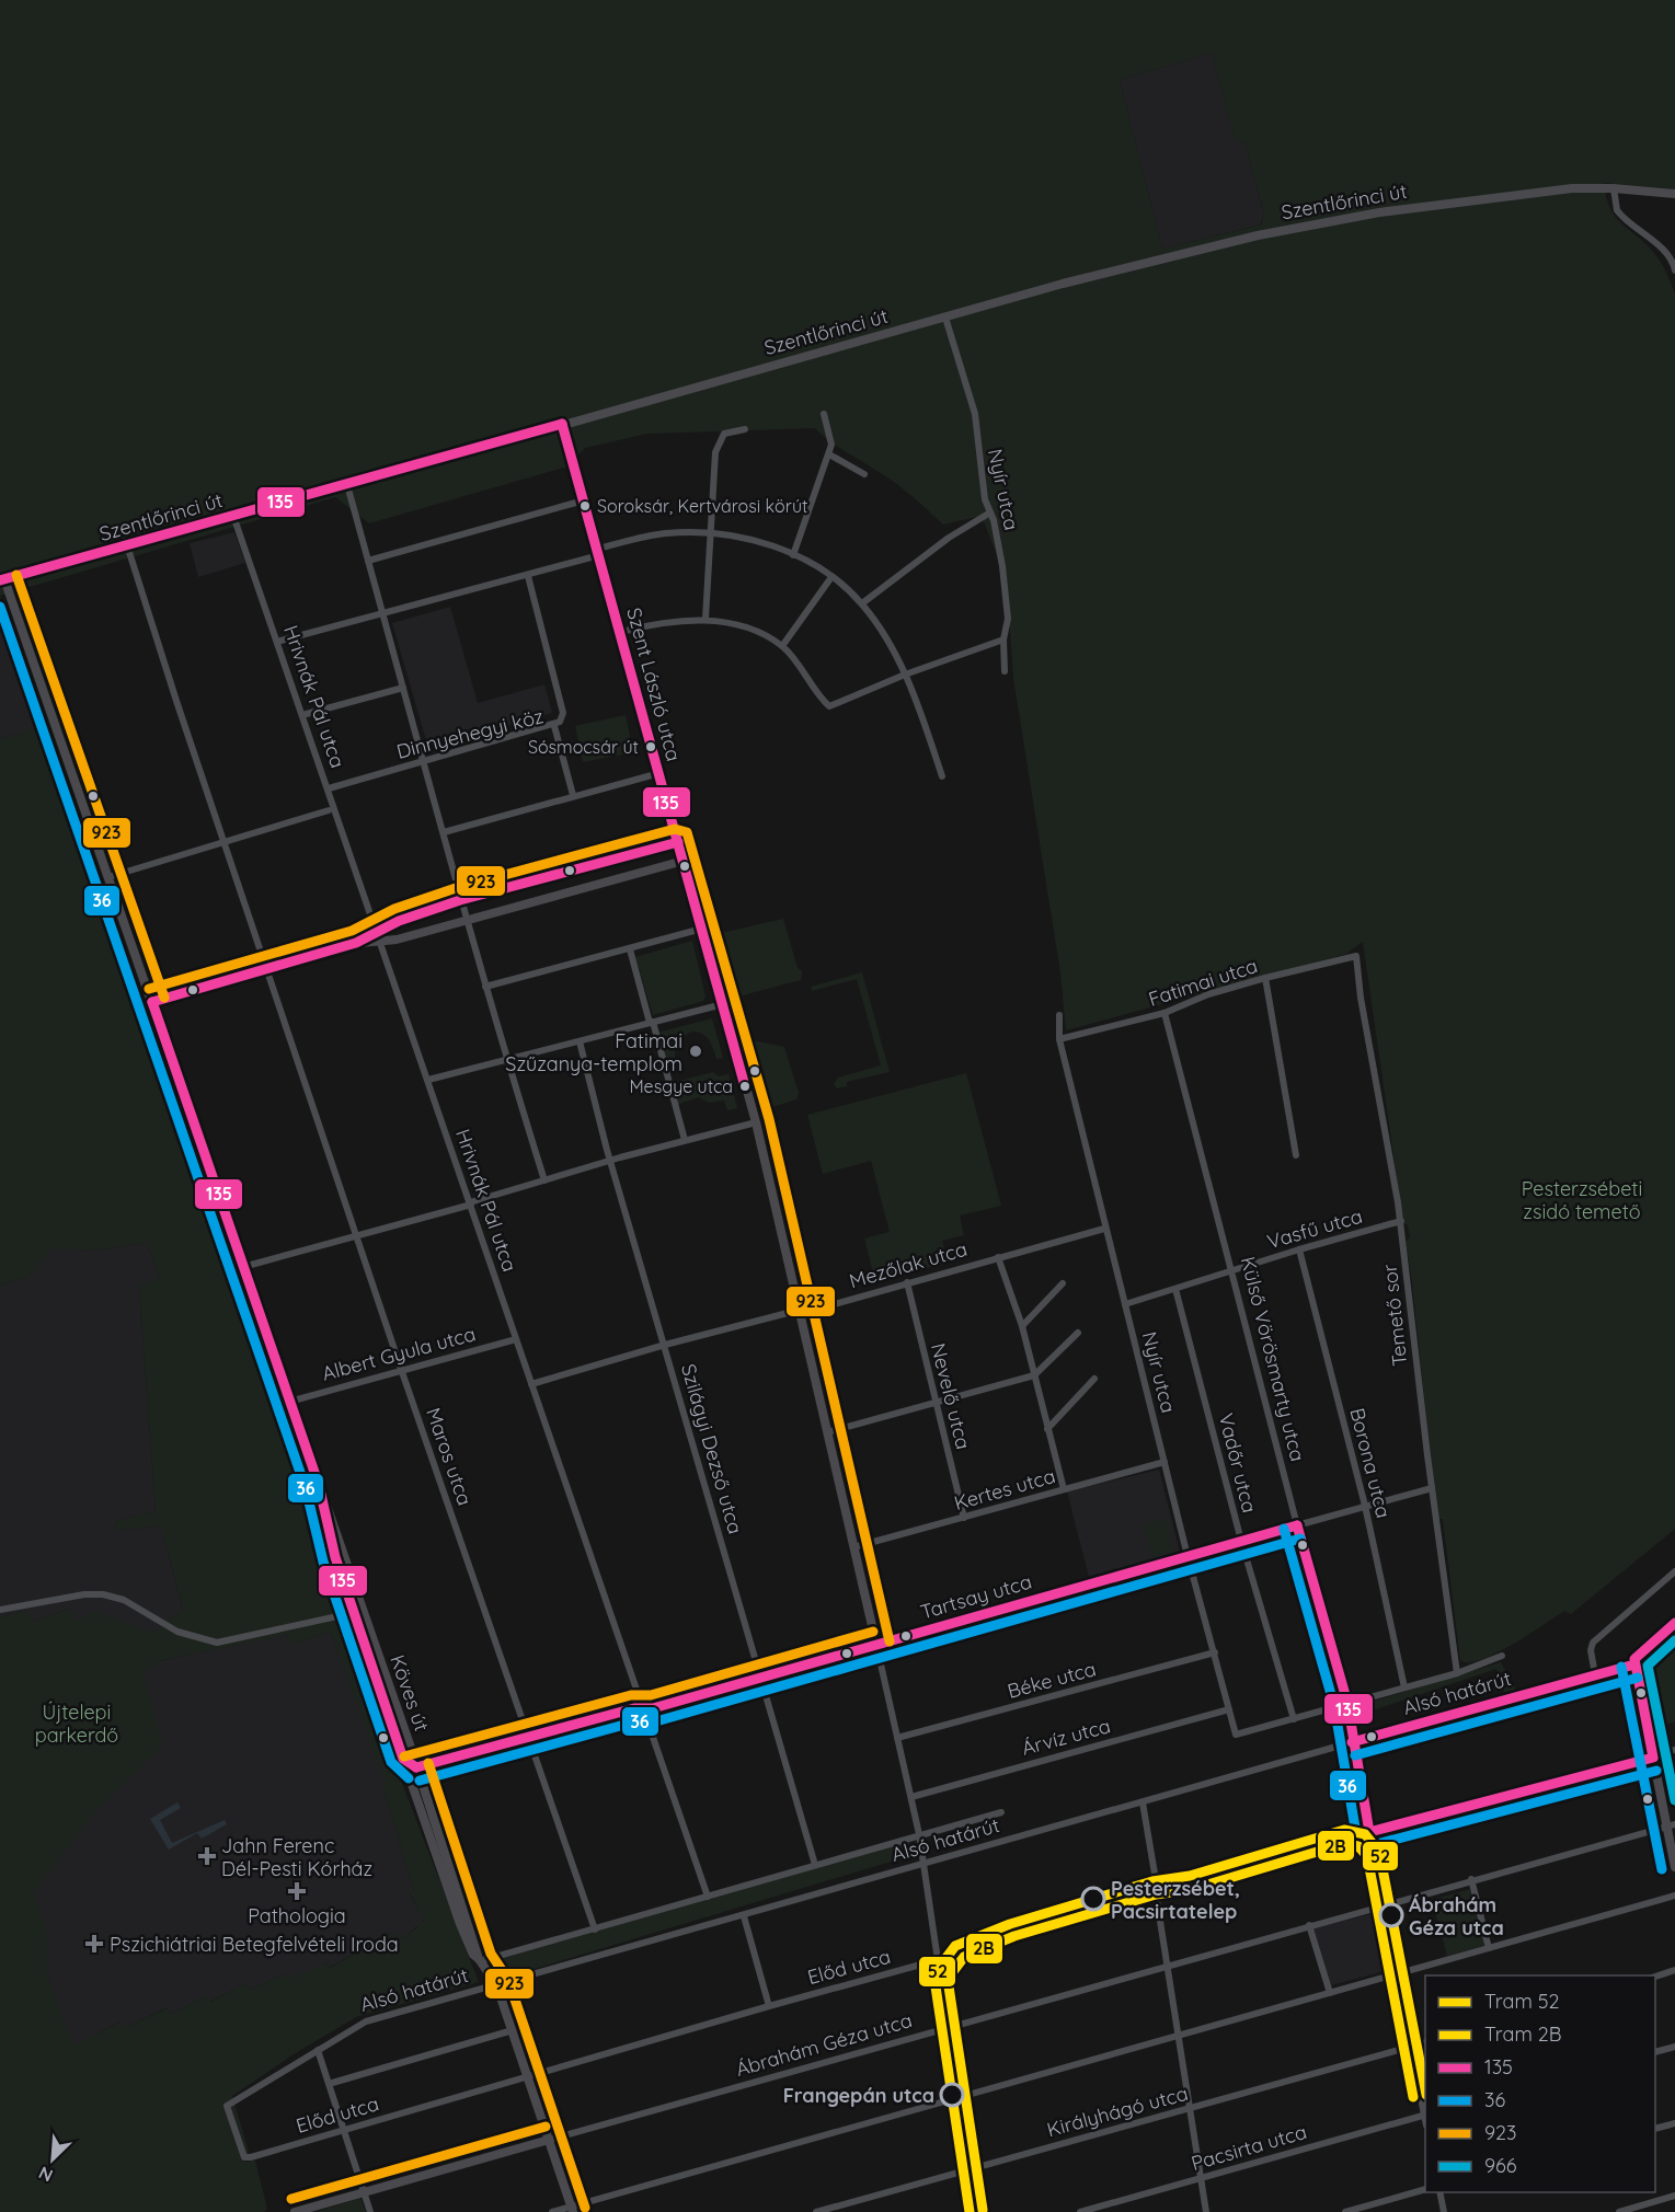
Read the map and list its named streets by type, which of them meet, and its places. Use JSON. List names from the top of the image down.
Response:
{
  "streets": {
    "street": [
      "Szentlőrinci út",
      "Nyír utca",
      "Szent László utca",
      "Hrivnák Pál utca",
      "Dinnyehegyi köz",
      "Fatimai utca",
      "Vasfű utca",
      "Mezőlak utca",
      "Temető sor",
      "Albert Gyula utca",
      "Külső Vörösmarty utca",
      "Nevelő utca",
      "Szilágyi Dezső utca",
      "Maros utca",
      "Vadőr utca",
      "Borona utca",
      "Kertes utca",
      "Tartsay utca",
      "Béke utca",
      "Köves út",
      "Alsó határút",
      "Árvíz utca",
      "Előd utca",
      "Ábrahám Géza utca",
      "Királyhágó utca",
      "Pacsirta utca"
    ]
  },
  "crossings": [
    ["Szentlőrinci út", "Nyír utca"],
    ["Szentlőrinci út", "Szent László utca"],
    ["Szentlőrinci út", "Hrivnák Pál utca"],
    ["Szentlőrinci út", "Maros utca"],
    ["Szentlőrinci út", "Köves út"],
    ["Nyír utca", "Fatimai utca"],
    ["Nyír utca", "Vasfű utca"],
    ["Nyír utca", "Mezőlak utca"],
    ["Nyír utca", "Kertes utca"],
    ["Nyír utca", "Tartsay utca"],
    ["Nyír utca", "Béke utca"],
    ["Nyír utca", "Alsó határút"],
    ["Nyír utca", "Árvíz utca"],
    ["Szent László utca", "Mezőlak utca"],
    ["Szent László utca", "Kertes utca"],
    ["Szent László utca", "Tartsay utca"],
    ["Szent László utca", "Béke utca"],
    ["Szent László utca", "Alsó határút"],
    ["Szent László utca", "Árvíz utca"],
    ["Szent László utca", "Előd utca"],
    ["Szent László utca", "Ábrahám Géza utca"],
    ["Szent László utca", "Királyhágó utca"],
    ["Hrivnák Pál utca", "Dinnyehegyi köz"],
    ["Hrivnák Pál utca", "Mezőlak utca"],
    ["Hrivnák Pál utca", "Albert Gyula utca"],
    ["Hrivnák Pál utca", "Tartsay utca"],
    ["Hrivnák Pál utca", "Alsó határút"],
    ["Fatimai utca", "Temető sor"],
    ["Fatimai utca", "Külső Vörösmarty utca"],
    ["Vasfű utca", "Temető sor"],
    ["Vasfű utca", "Külső Vörösmarty utca"],
    ["Vasfű utca", "Vadőr utca"],
    ["Vasfű utca", "Borona utca"],
    ["Mezőlak utca", "Nevelő utca"],
    ["Mezőlak utca", "Szilágyi Dezső utca"],
    ["Temető sor", "Tartsay utca"],
    ["Temető sor", "Alsó határút"],
    ["Albert Gyula utca", "Maros utca"],
    ["Albert Gyula utca", "Köves út"],
    ["Külső Vörösmarty utca", "Tartsay utca"],
    ["Külső Vörösmarty utca", "Alsó határút"],
    ["Nevelő utca", "Kertes utca"],
    ["Szilágyi Dezső utca", "Tartsay utca"],
    ["Szilágyi Dezső utca", "Alsó határút"],
    ["Maros utca", "Tartsay utca"],
    ["Maros utca", "Alsó határút"],
    ["Vadőr utca", "Tartsay utca"],
    ["Vadőr utca", "Alsó határút"],
    ["Borona utca", "Tartsay utca"],
    ["Borona utca", "Alsó határút"],
    ["Tartsay utca", "Köves út"],
    ["Köves út", "Alsó határút"],
    ["Köves út", "Előd utca"],
    ["Köves út", "Ábrahám Géza utca"],
    ["Alsó határút", "Előd utca"]
  ],
  "parks": ["Pesterzsébeti zsidó temető", "Újtelepi parkerdő"],
  "places": {
    "other": [
      "Soroksár, Kertvárosi körút",
      "Sósmocsár út",
      "Fatimai Szűzanya-templom",
      "Mesgye utca",
      "Pesterzsébet, Pacsirtatelep",
      "Ábrahám Géza utca",
      "Frangepán utca"
    ],
    "health": ["Jahn Ferenc Dél-Pesti Kórház", "Pathologia", "Pszichiátriai Betegfelvételi Iroda"]
  },
  "lines": [
    "transit line 135",
    "transit line 923",
    "transit line 36",
    "transit line 966",
    "tram line 52",
    "tram line 2B"
  ],
  "legend": [
    "Tram 52",
    "Tram 2B",
    "135",
    "36",
    "923",
    "966"
  ],
  "north": "bottom left"
}
